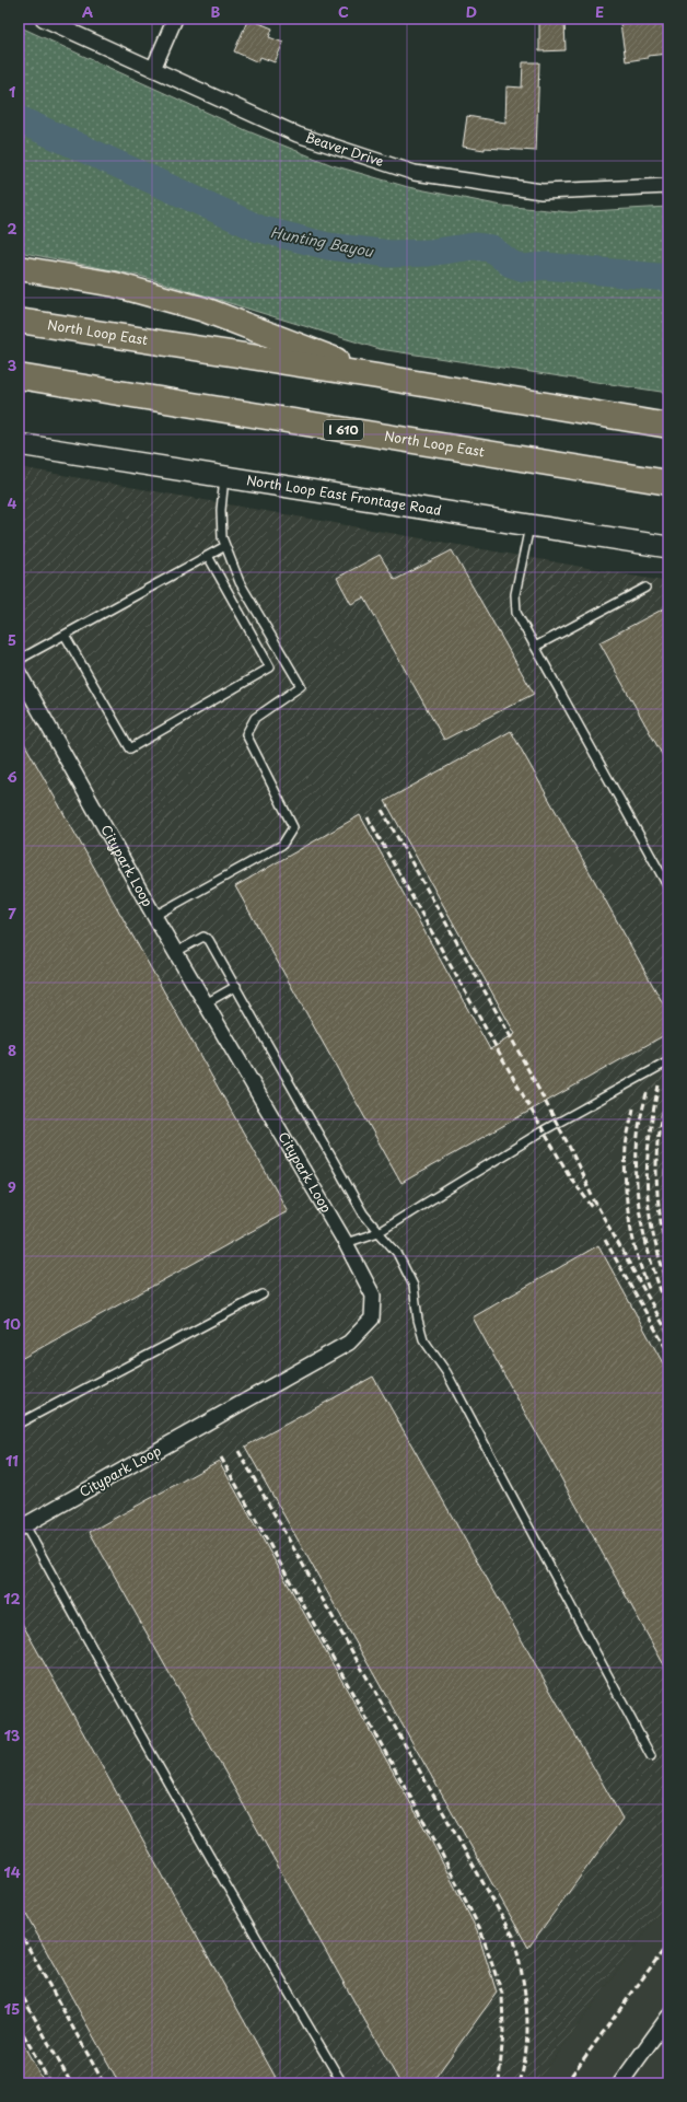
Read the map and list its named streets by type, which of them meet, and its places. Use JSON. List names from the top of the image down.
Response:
{
  "streets": {
    "highway": ["North Loop East", "I 610"],
    "main road": ["North Loop East Frontage Road"],
    "street": ["Beaver Drive", "Citypark Loop"]
  },
  "water": ["Hunting Bayou"],
  "grid": {
    "columns": [
      "A",
      "B",
      "C",
      "D",
      "E"
    ],
    "rows": [
      "1",
      "2",
      "3",
      "4",
      "5",
      "6",
      "7",
      "8",
      "9",
      "10",
      "11",
      "12",
      "13",
      "14",
      "15"
    ]
  }
}
